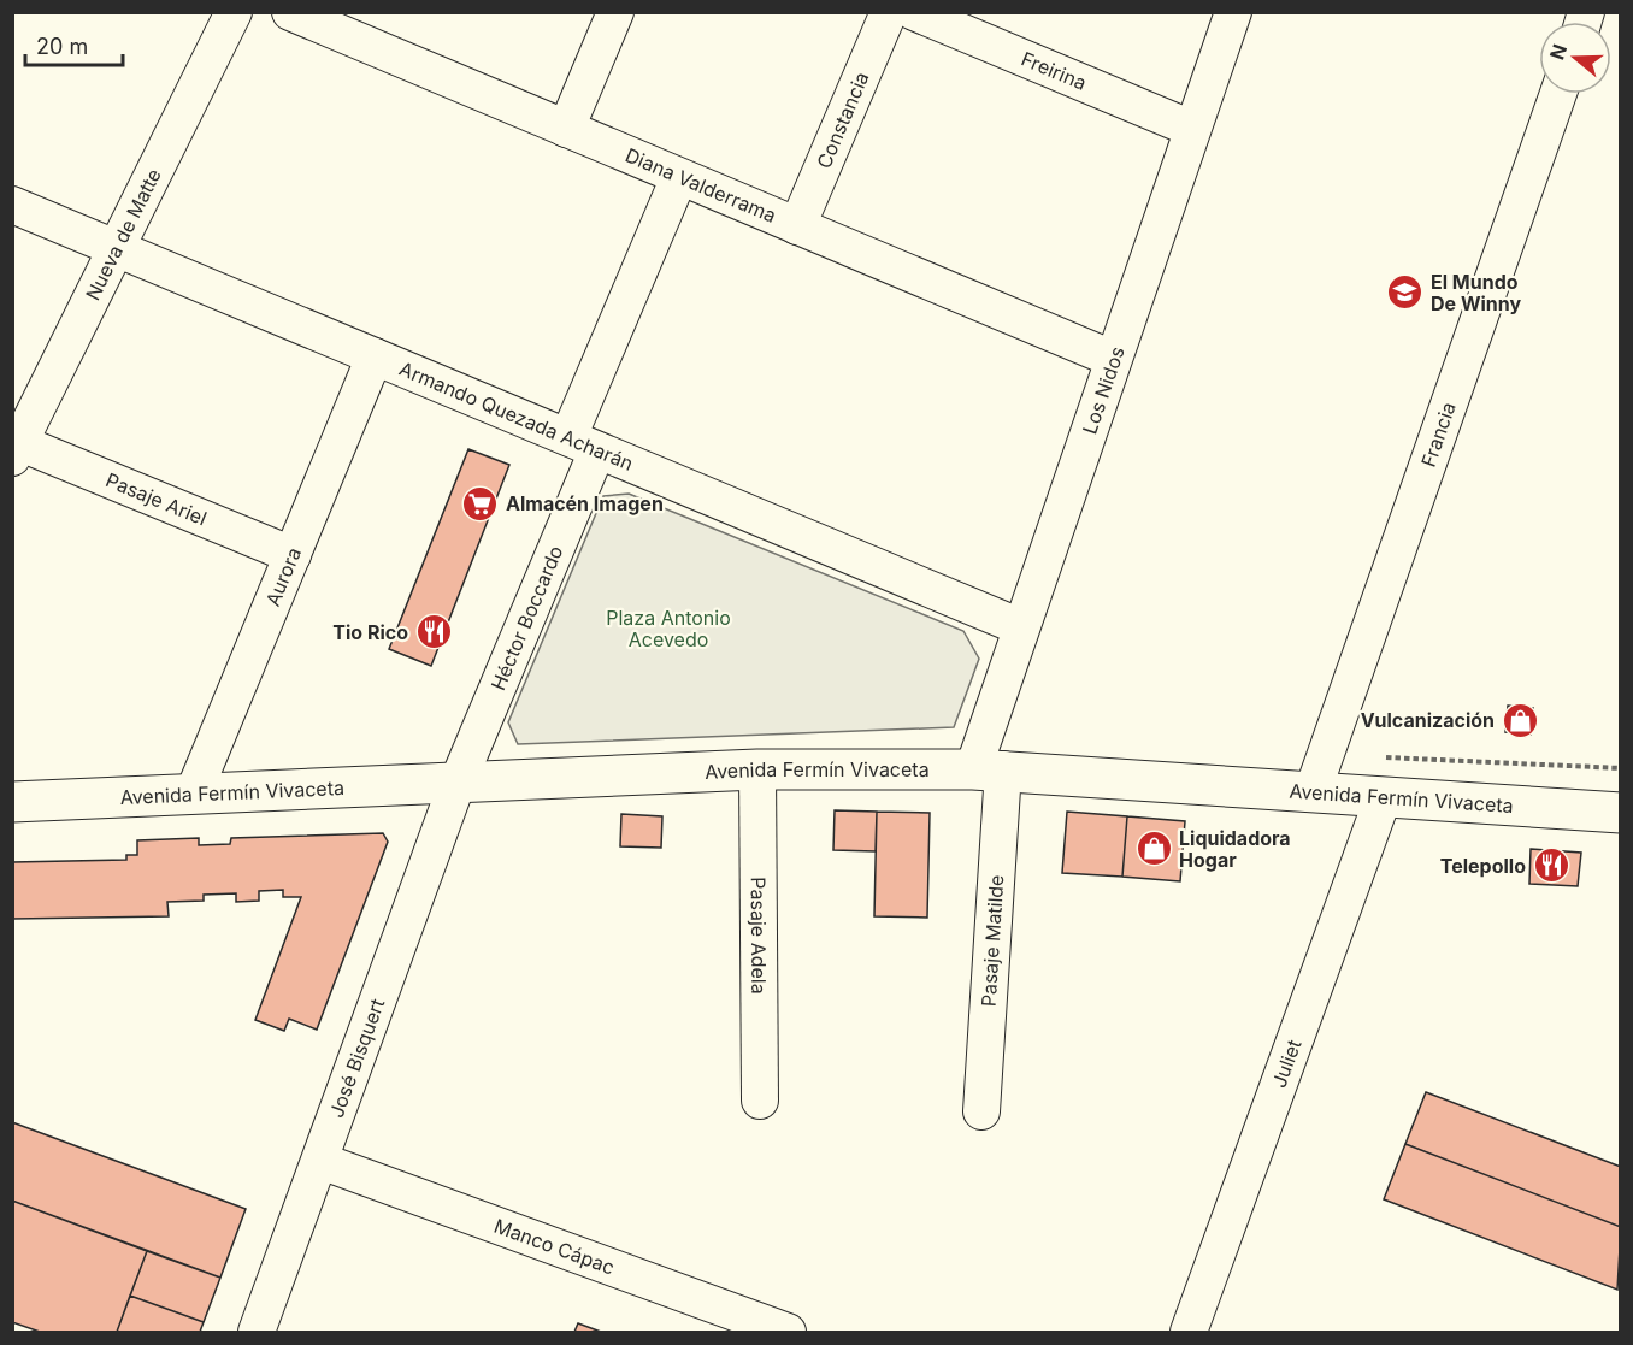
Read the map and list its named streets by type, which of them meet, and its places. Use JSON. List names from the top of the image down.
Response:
{
  "streets": {
    "main road": ["Avenida Fermín Vivaceta"],
    "street": [
      "Freirina",
      "Constancia",
      "Diana Valderrama",
      "Nueva de Matte",
      "Los Nidos",
      "Armando Quezada Acharán",
      "Francia",
      "Pasaje Ariel",
      "Aurora",
      "Héctor Boccardo",
      "Pasaje Adela",
      "Pasaje Matilde",
      "José Bisquert",
      "Juliet",
      "Manco Cápac"
    ]
  },
  "crossings": [
    ["Freirina", "Los Nidos"],
    ["Constancia", "Diana Valderrama"],
    ["Diana Valderrama", "Los Nidos"],
    ["Diana Valderrama", "Héctor Boccardo"],
    ["Nueva de Matte", "Armando Quezada Acharán"],
    ["Nueva de Matte", "Pasaje Ariel"],
    ["Los Nidos", "Armando Quezada Acharán"],
    ["Los Nidos", "Avenida Fermín Vivaceta"],
    ["Los Nidos", "Pasaje Matilde"],
    ["Armando Quezada Acharán", "Aurora"],
    ["Armando Quezada Acharán", "Héctor Boccardo"],
    ["Francia", "Avenida Fermín Vivaceta"],
    ["Pasaje Ariel", "Aurora"],
    ["Aurora", "Avenida Fermín Vivaceta"],
    ["Héctor Boccardo", "Avenida Fermín Vivaceta"],
    ["Héctor Boccardo", "José Bisquert"],
    ["Avenida Fermín Vivaceta", "Pasaje Adela"],
    ["Avenida Fermín Vivaceta", "Pasaje Matilde"],
    ["Avenida Fermín Vivaceta", "José Bisquert"],
    ["Avenida Fermín Vivaceta", "Juliet"],
    ["José Bisquert", "Manco Cápac"]
  ],
  "parks": ["Plaza Antonio Acevedo"],
  "places": {
    "school or university": ["El Mundo De Winny"],
    "supermarket": ["Almacén Imagen"],
    "restaurant": ["Tio Rico", "Telepollo"],
    "shop": ["Vulcanización", "Liquidadora Hogar"]
  },
  "scale_bar": "20 m",
  "north": "left"
}
